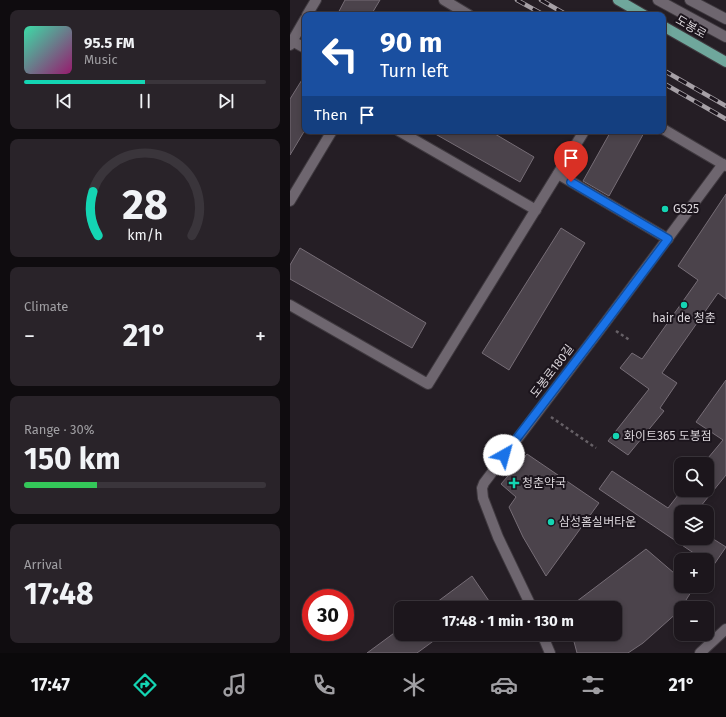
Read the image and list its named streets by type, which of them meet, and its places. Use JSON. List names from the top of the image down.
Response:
{
  "streets": {
    "main road": ["도봉로"],
    "street": ["도봉로180길"]
  },
  "places": {
    "other": [
      "GS25",
      "hair de 청춘",
      "화이트365 도봉점",
      "삼성홈실버타운"
    ],
    "health": ["청춘약국"]
  },
  "page": {
    "turn": ["90 m", "Turn left"],
    "song": ["95.5 FM", "Music"],
    "then": "Then",
    "tile": [
      "Climate",
      ["Range · 30%", "150 km"],
      ["Arrival", "17:48"]
    ],
    "heat": ["−", "21°", "+"],
    "map_buttons": ["+", "−"],
    "limit": "30",
    "trip": "17:48 · 1 min · 130 m",
    "tabs": ["17:47", "21°"],
    "gauge": ["28", "km/h"]
  }
}
